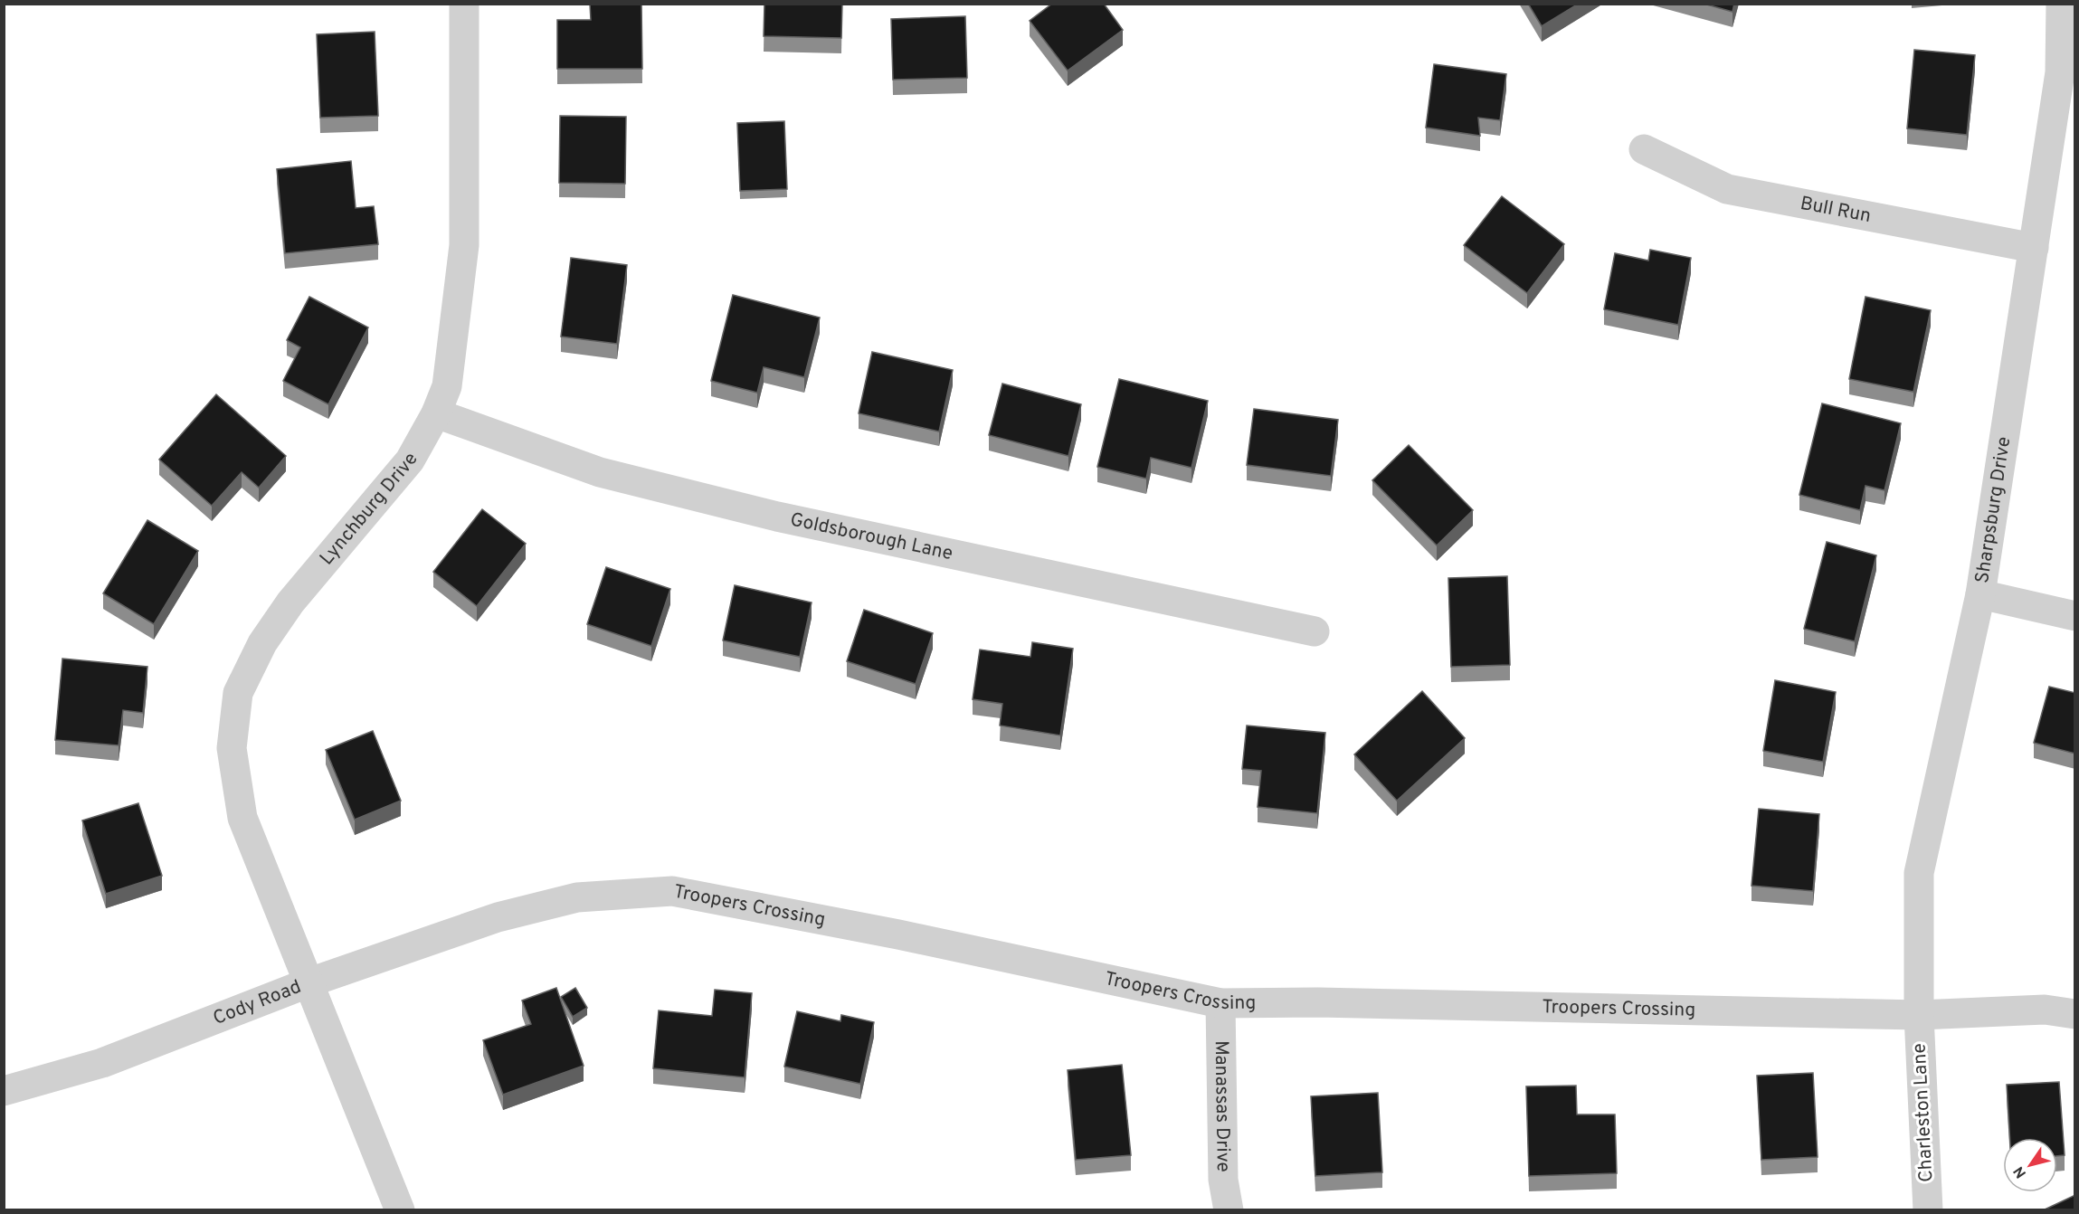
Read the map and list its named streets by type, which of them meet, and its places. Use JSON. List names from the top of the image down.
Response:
{
  "streets": {
    "street": [
      "Bull Run",
      "Lynchburg Drive",
      "Sharpsburg Drive",
      "Goldsborough Lane",
      "Troopers Crossing",
      "Cody Road",
      "Manassas Drive",
      "Charleston Lane"
    ]
  },
  "crossings": [
    ["Bull Run", "Sharpsburg Drive"],
    ["Lynchburg Drive", "Goldsborough Lane"],
    ["Lynchburg Drive", "Troopers Crossing"],
    ["Lynchburg Drive", "Cody Road"],
    ["Sharpsburg Drive", "Troopers Crossing"],
    ["Sharpsburg Drive", "Charleston Lane"],
    ["Troopers Crossing", "Cody Road"],
    ["Troopers Crossing", "Manassas Drive"],
    ["Troopers Crossing", "Charleston Lane"]
  ],
  "north": "bottom left"
}
